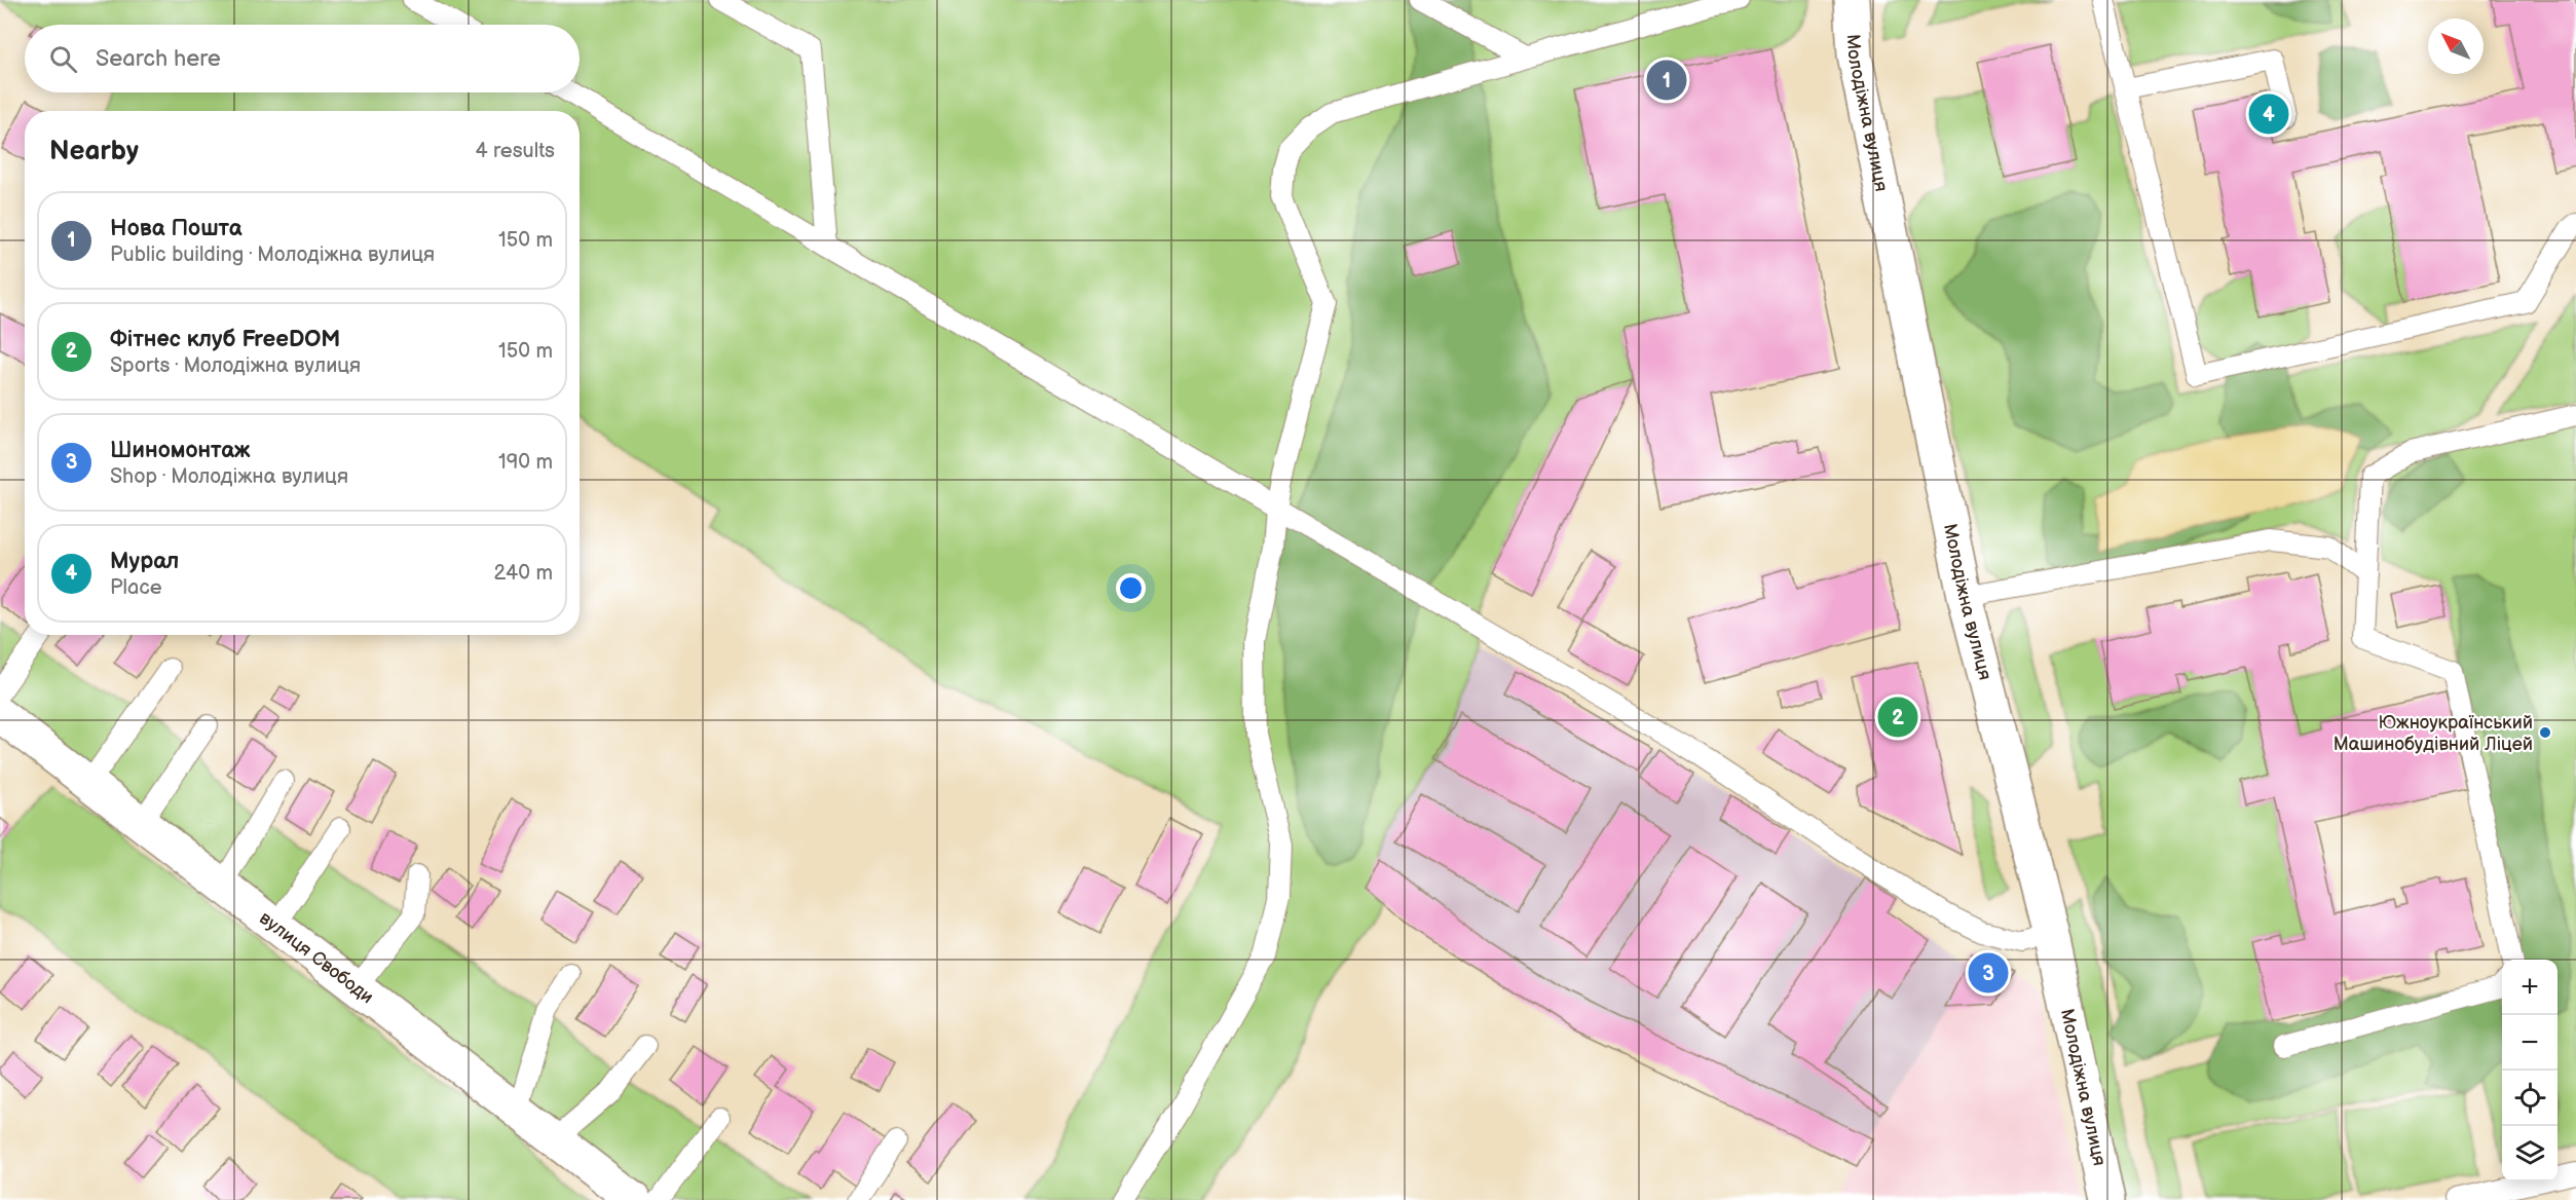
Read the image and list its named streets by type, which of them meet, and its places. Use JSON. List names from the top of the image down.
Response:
{
  "streets": {
    "street": ["Молодіжна вулиця", "вулиця Свободи"]
  },
  "places": ["Южноукраїнський Машинобудівний Ліцей"],
  "north": "top left",
  "page": {
    "search": "Search here",
    "pins": [
      "1",
      "4",
      "2",
      "3"
    ],
    "heading": ["Nearby", "4 results"],
    "list": [
      {
        "mark": "1",
        "name": "Нова Пошта",
        "note": "Public building · Молодіжна вулиця",
        "value": "150 m"
      },
      {
        "mark": "2",
        "name": "Фітнес клуб FreeDOM",
        "note": "Sports · Молодіжна вулиця",
        "value": "150 m"
      },
      {
        "mark": "3",
        "name": "Шиномонтаж",
        "note": "Shop · Молодіжна вулиця",
        "value": "190 m"
      },
      {
        "mark": "4",
        "name": "Мурал",
        "note": "Place",
        "value": "240 m"
      }
    ],
    "map_buttons": ["+", "−"]
  }
}
